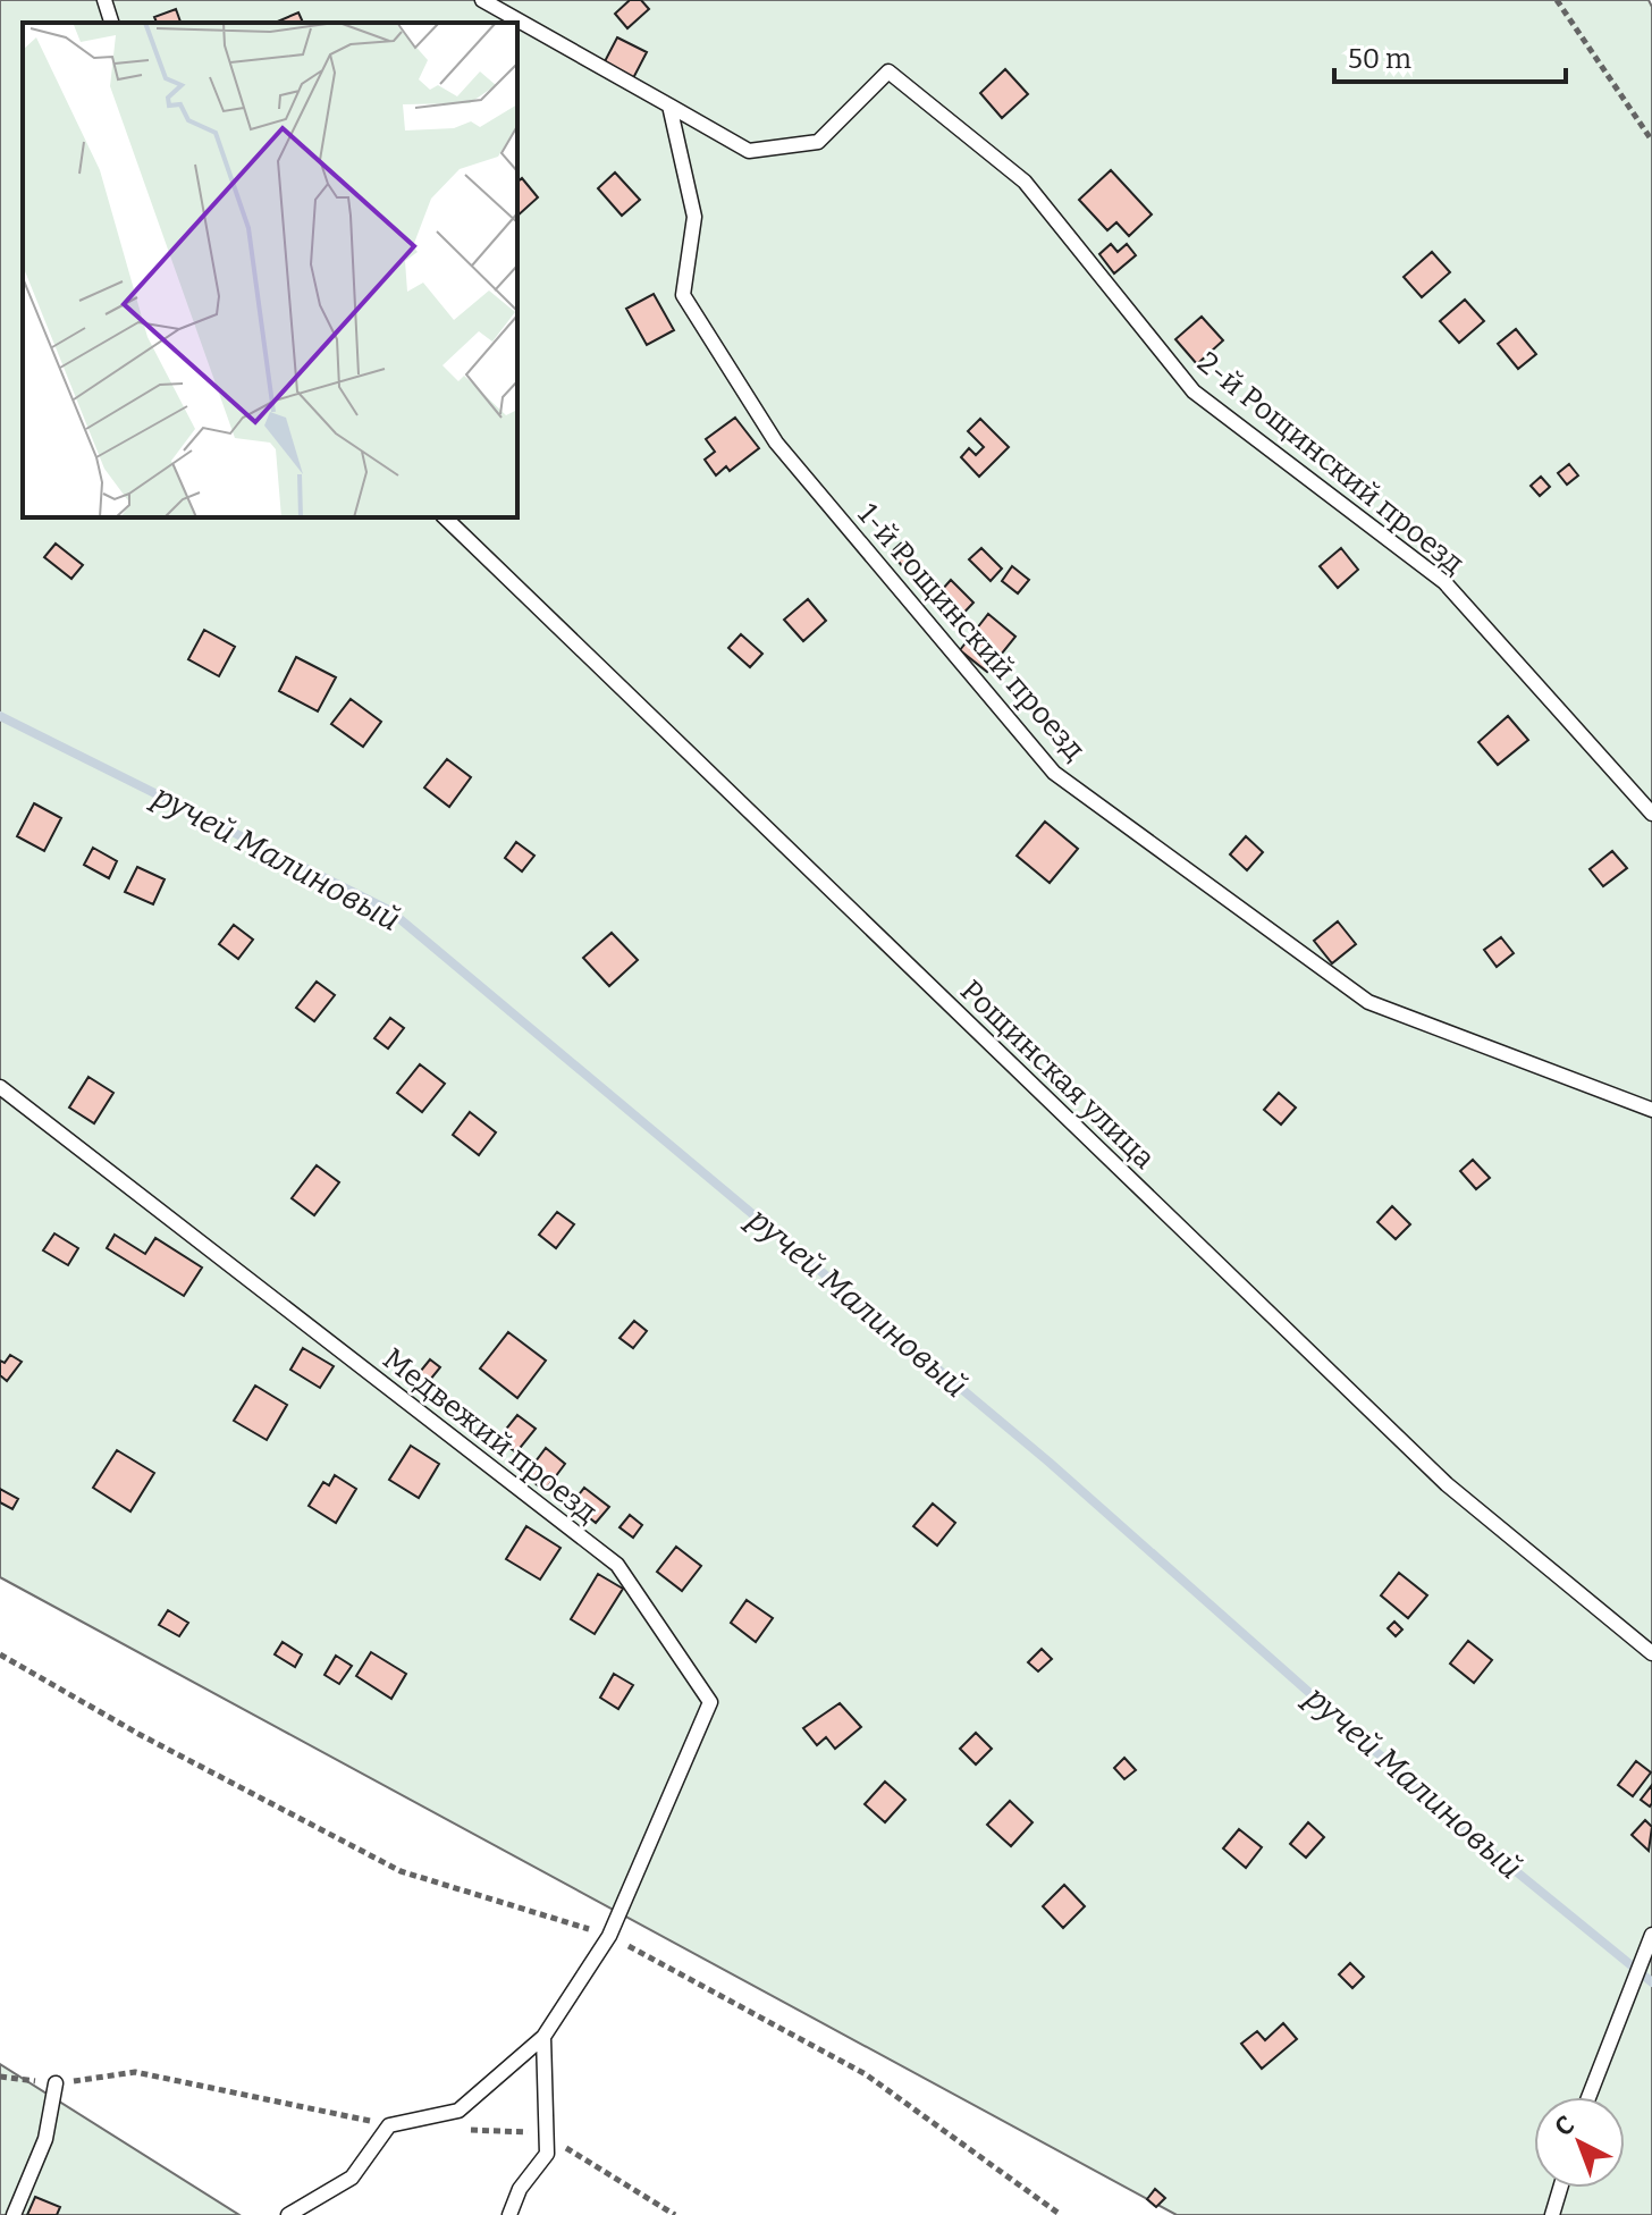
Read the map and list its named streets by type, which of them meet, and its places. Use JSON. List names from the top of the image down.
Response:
{
  "streets": {
    "lane": [
      "2-й Рощинский проезд",
      "1-й Рощинский проезд",
      "Рощинская улица",
      "Медвежий проезд"
    ]
  },
  "crossings": [
    ["2-й Рощинский проезд", "1-й Рощинский проезд"]
  ],
  "water": ["ручей Малиновый"],
  "scale_bar": "50 m",
  "north": "top left"
}
